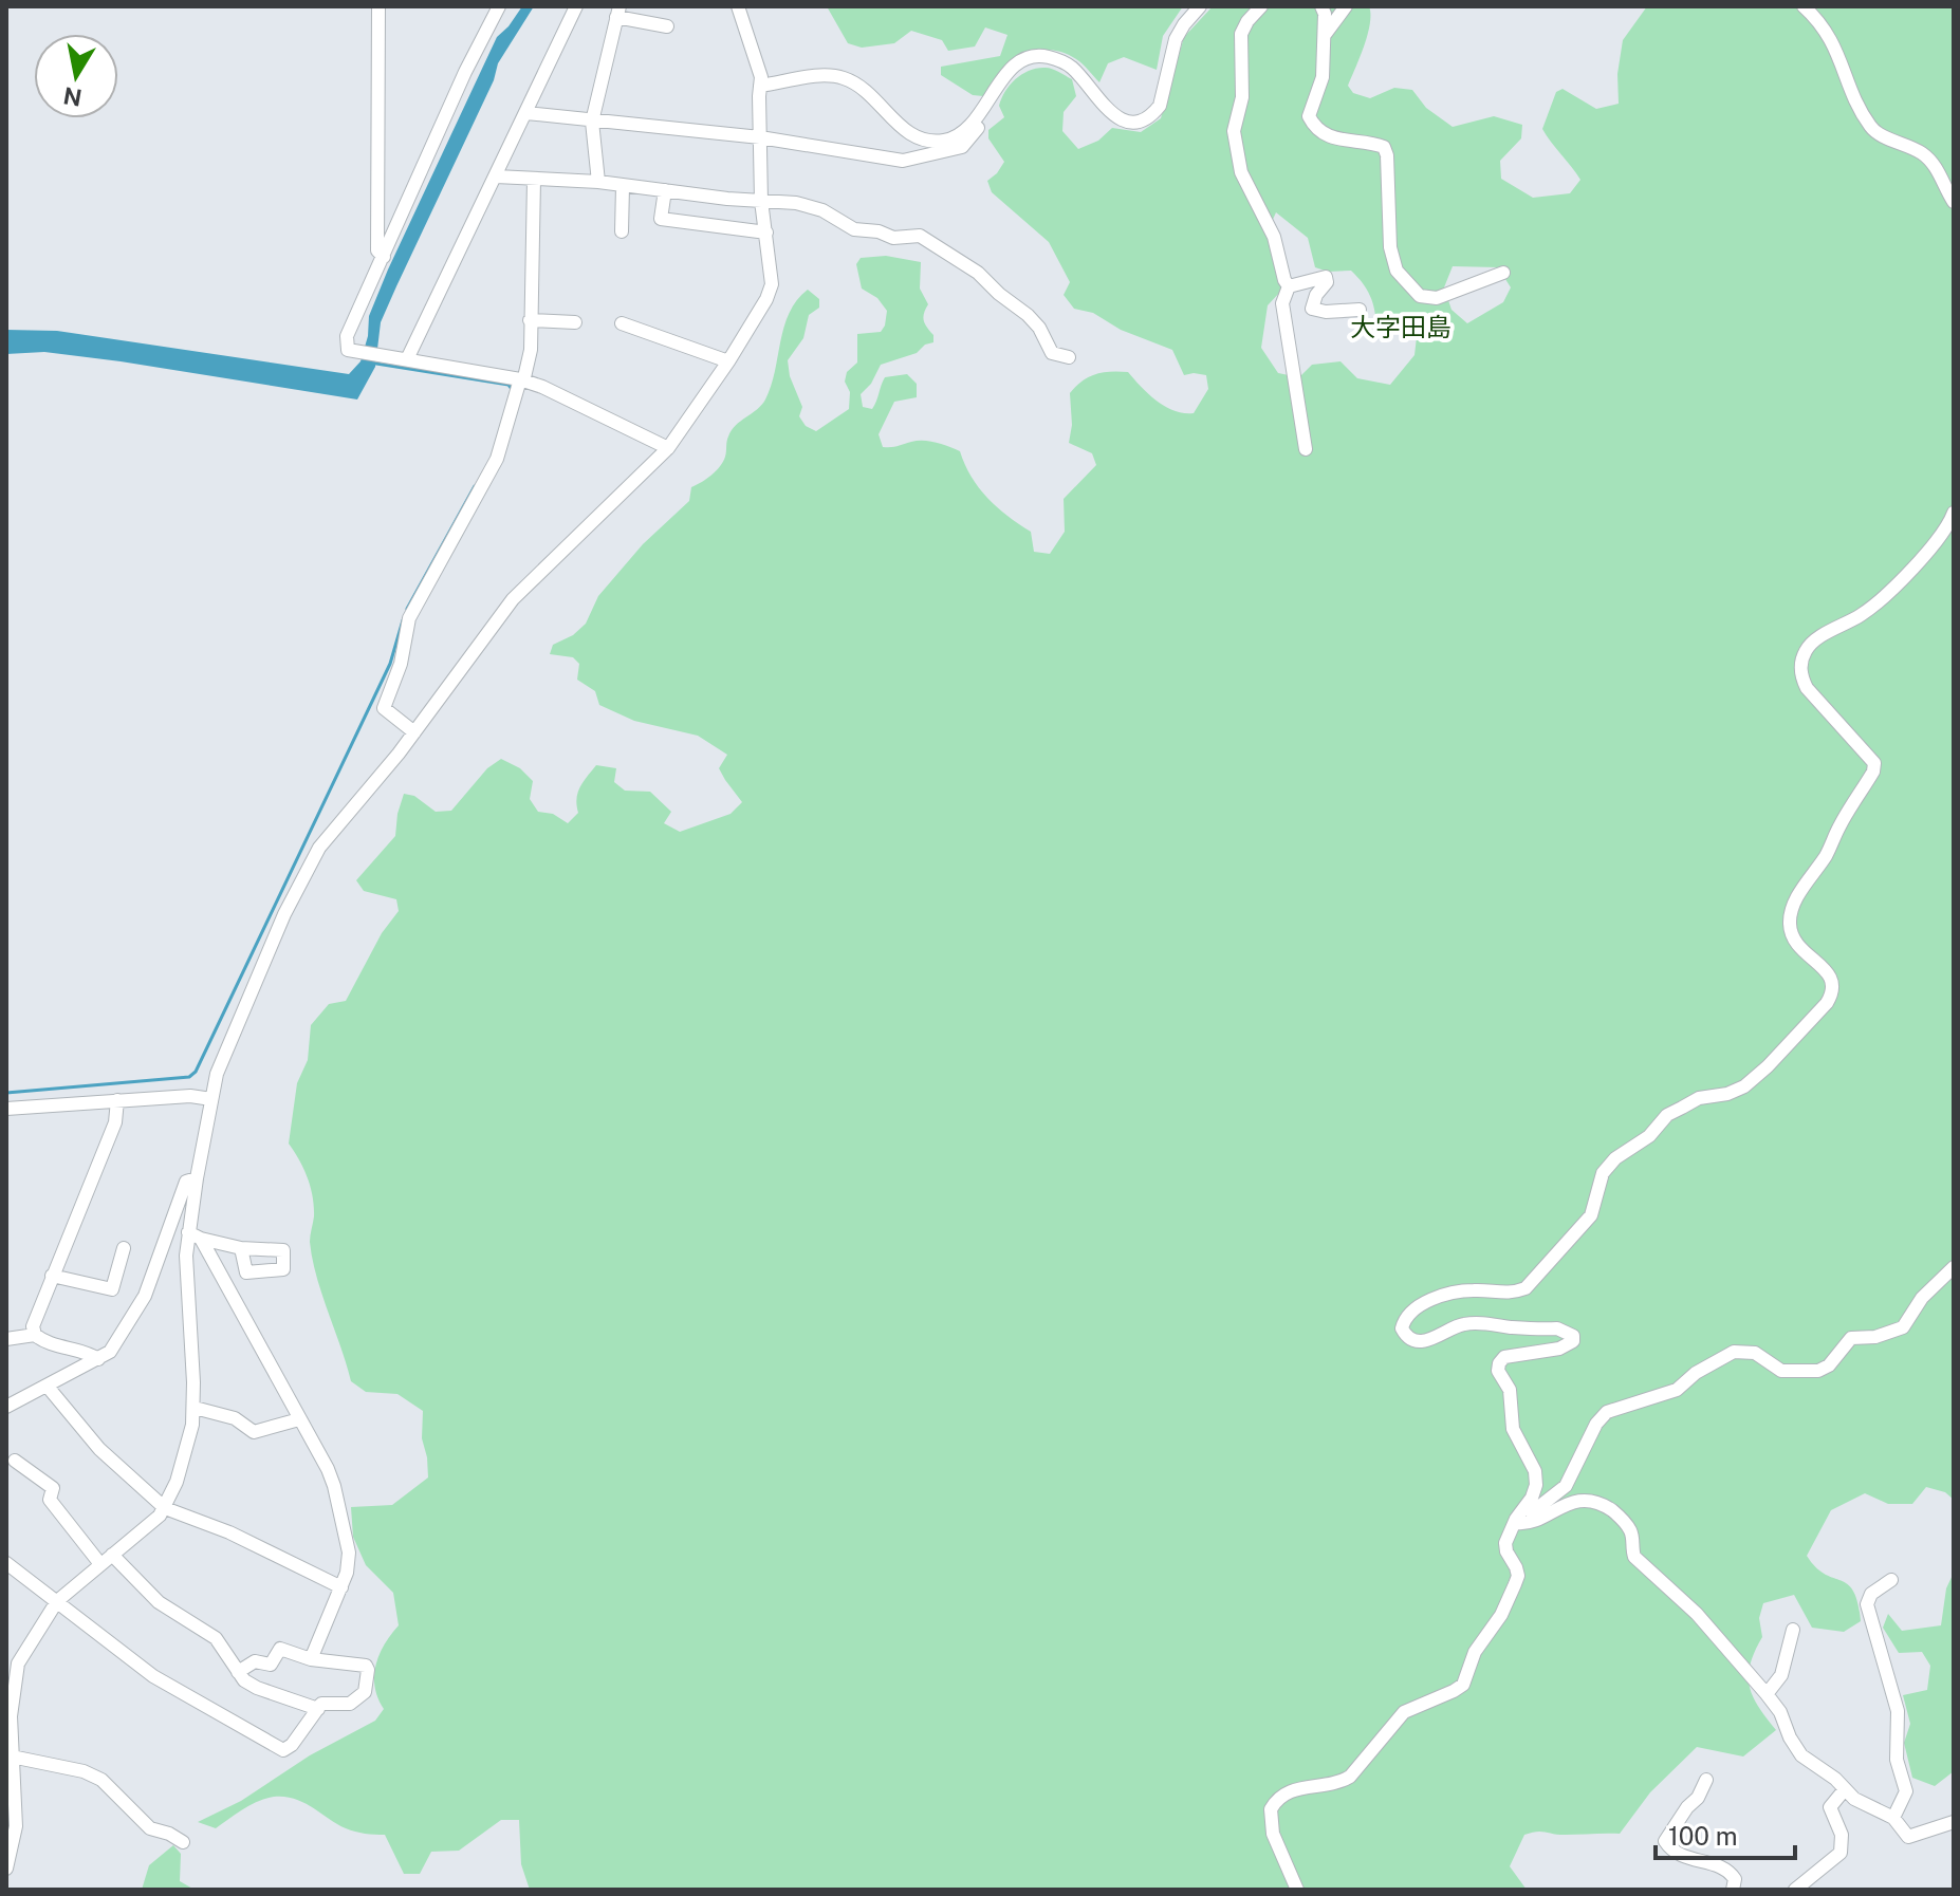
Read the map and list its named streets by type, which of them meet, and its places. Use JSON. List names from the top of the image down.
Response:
{
  "districts": ["大字田島"],
  "scale_bar": "100 m",
  "north": "bottom"
}
